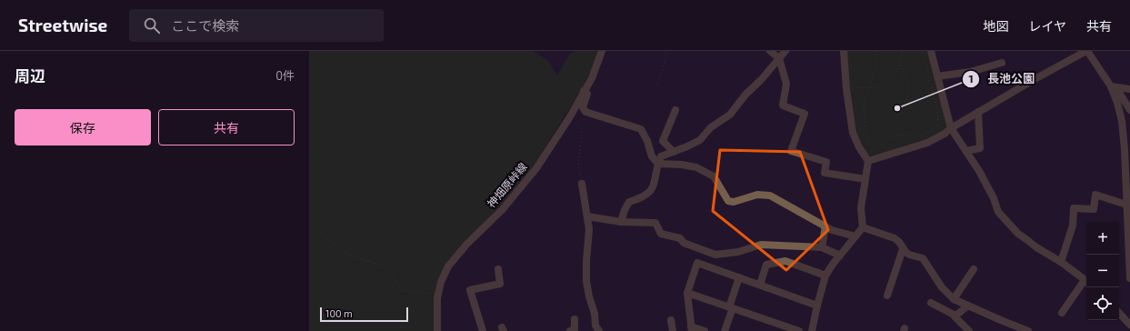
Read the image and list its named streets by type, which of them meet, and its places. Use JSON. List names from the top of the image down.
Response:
{
  "streets": {
    "street": ["神畑原峠線"]
  },
  "places": ["長池公園"],
  "scale_bar": "100 m",
  "page": {
    "header": "Streetwise",
    "search": "ここで検索",
    "nav": ["地図", "レイヤ", "共有"],
    "heading": ["周辺", "0件"],
    "buttons": ["保存", "共有"],
    "map_buttons": ["+", "−"],
    "scale": "100 m"
  }
}
